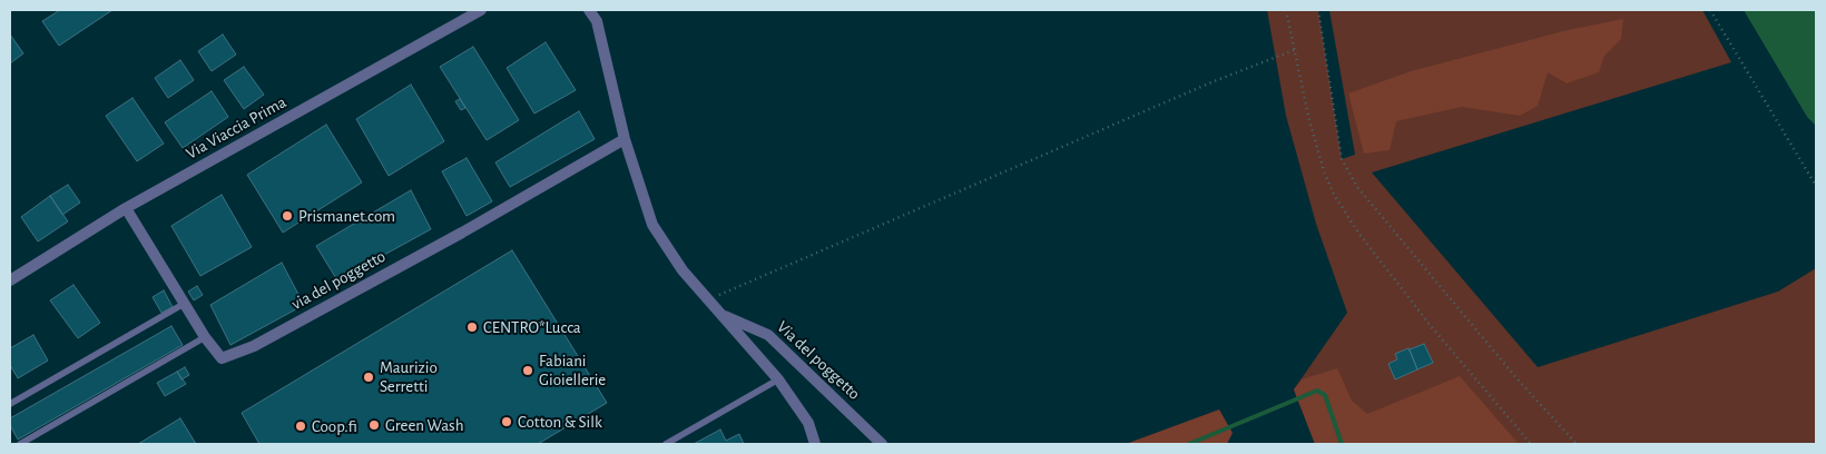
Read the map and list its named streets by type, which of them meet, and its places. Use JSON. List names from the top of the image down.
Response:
{
  "streets": {
    "street": ["Via Viaccia Prima", "via del poggetto", "Via del poggetto"]
  },
  "crossings": [
    ["Via Viaccia Prima", "via del poggetto"]
  ],
  "places": [
    "Prismanet.com",
    "CENTRO*Lucca",
    "Fabiani Gioiellerie",
    "Maurizio Serretti",
    "Cotton & Silk",
    "Green Wash",
    "Coop.fi"
  ]
}
